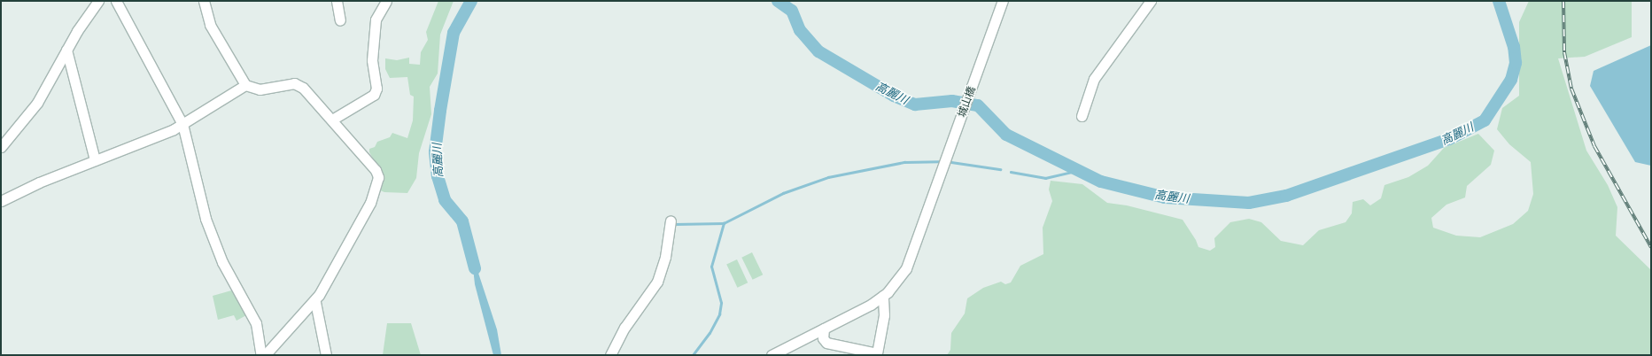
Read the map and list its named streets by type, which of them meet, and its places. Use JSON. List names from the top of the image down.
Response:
{
  "streets": {
    "street": ["城山橋"]
  },
  "water": ["高麗川"]
}
